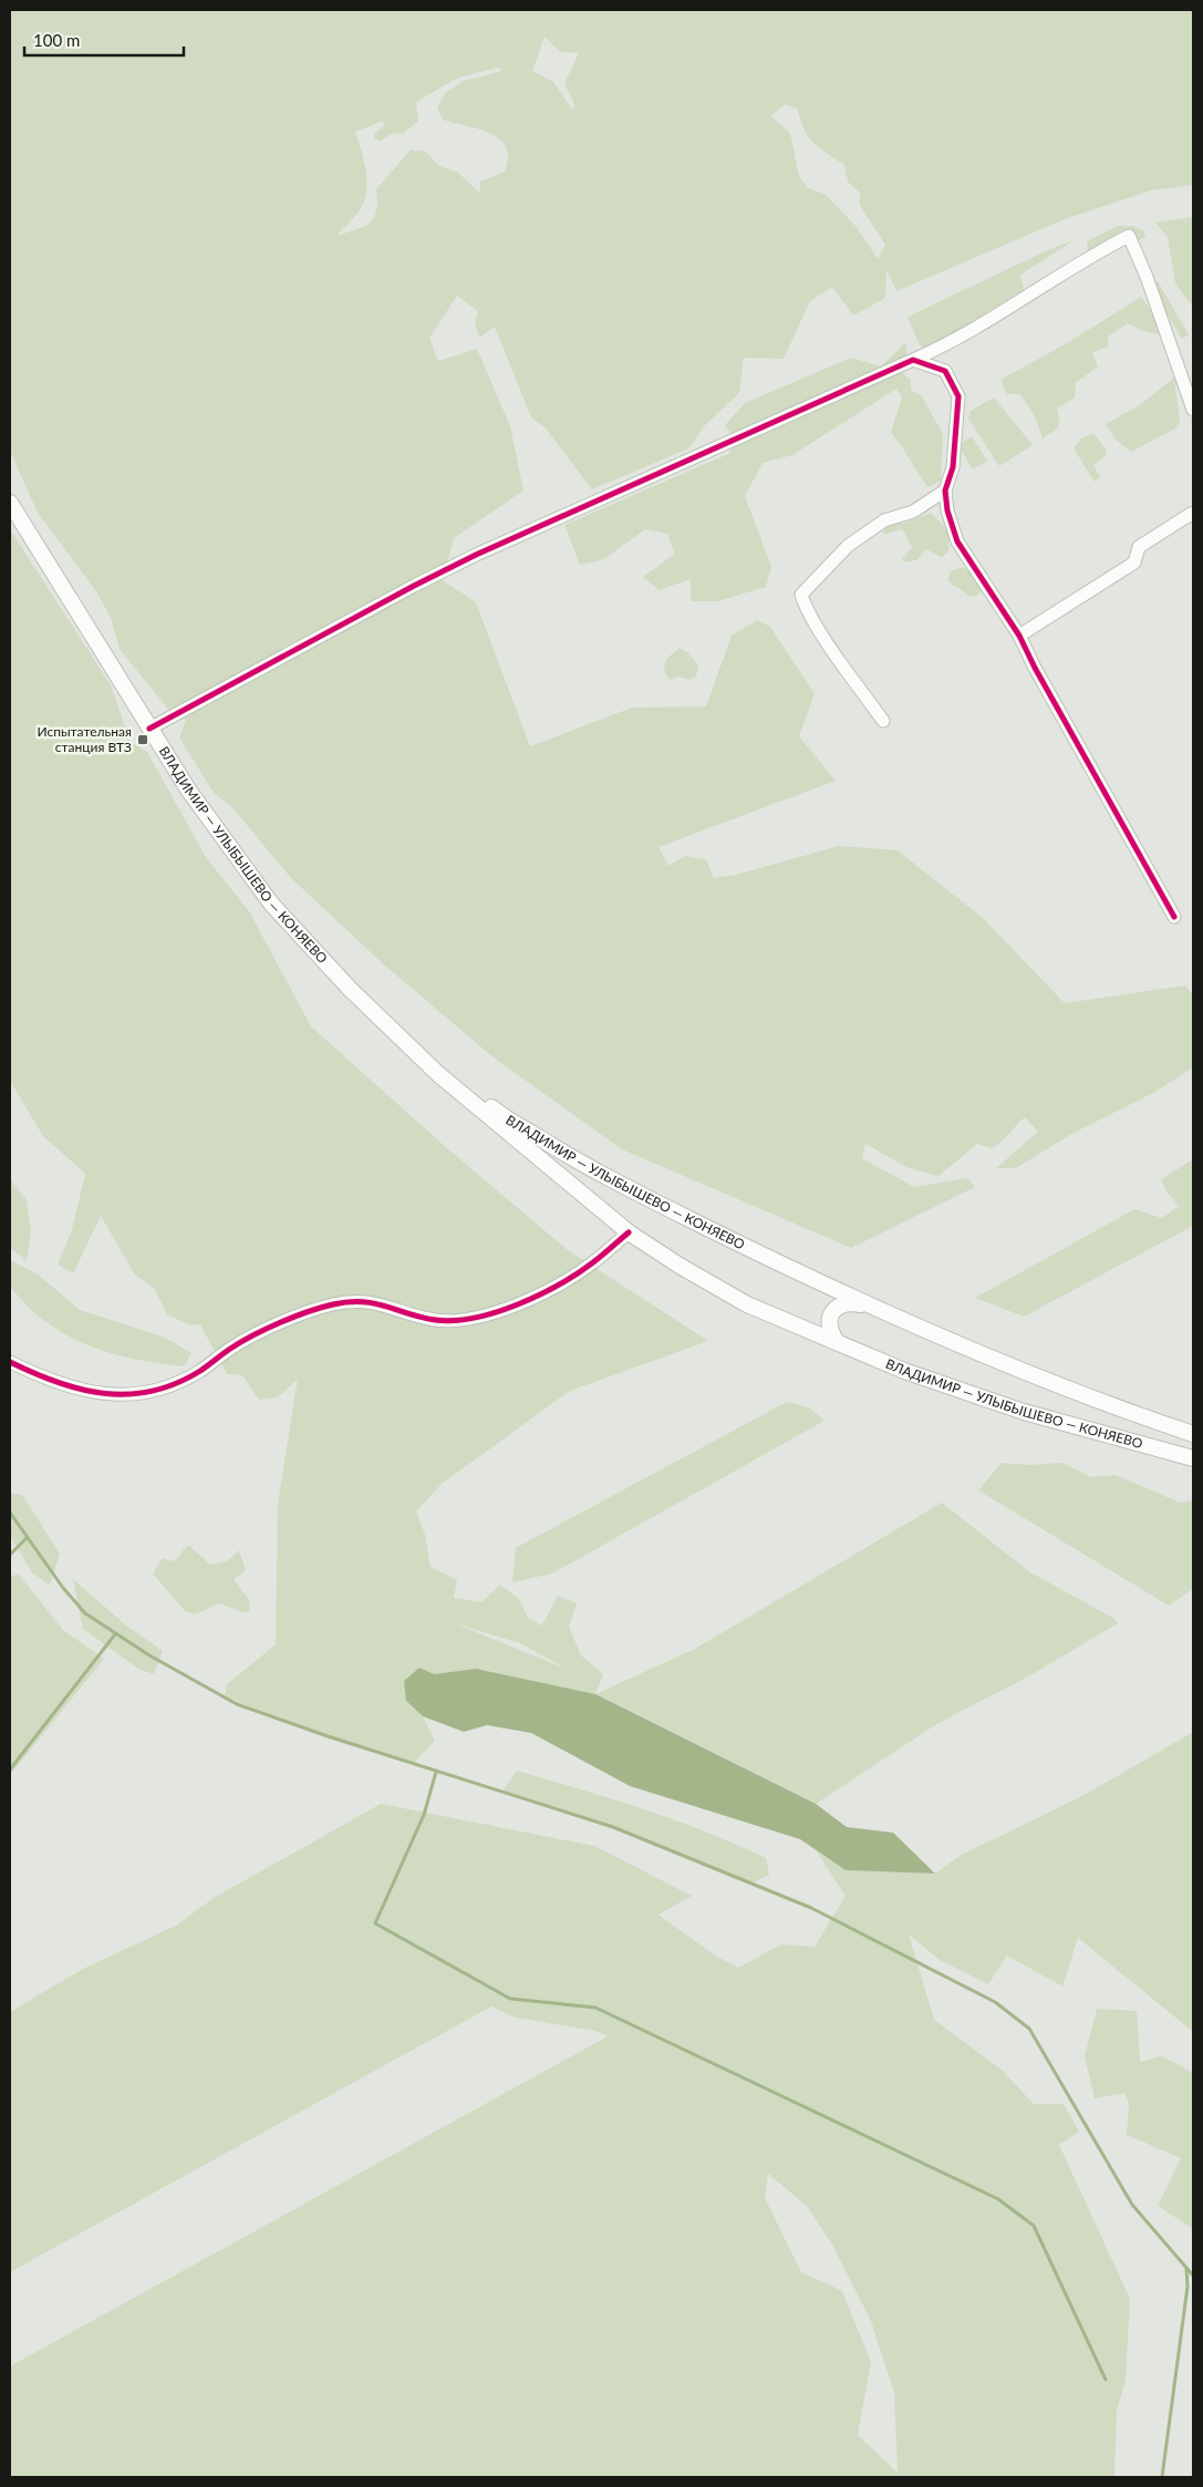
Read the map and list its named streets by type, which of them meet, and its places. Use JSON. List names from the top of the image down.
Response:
{
  "streets": {
    "main road": ["ВЛАДИМИР — УЛЫБЫШЕВО — КОНЯЕВО"]
  },
  "places": {
    "transit": ["Испытательная станция ВТЗ"]
  },
  "scale_bar": "100 m"
}
